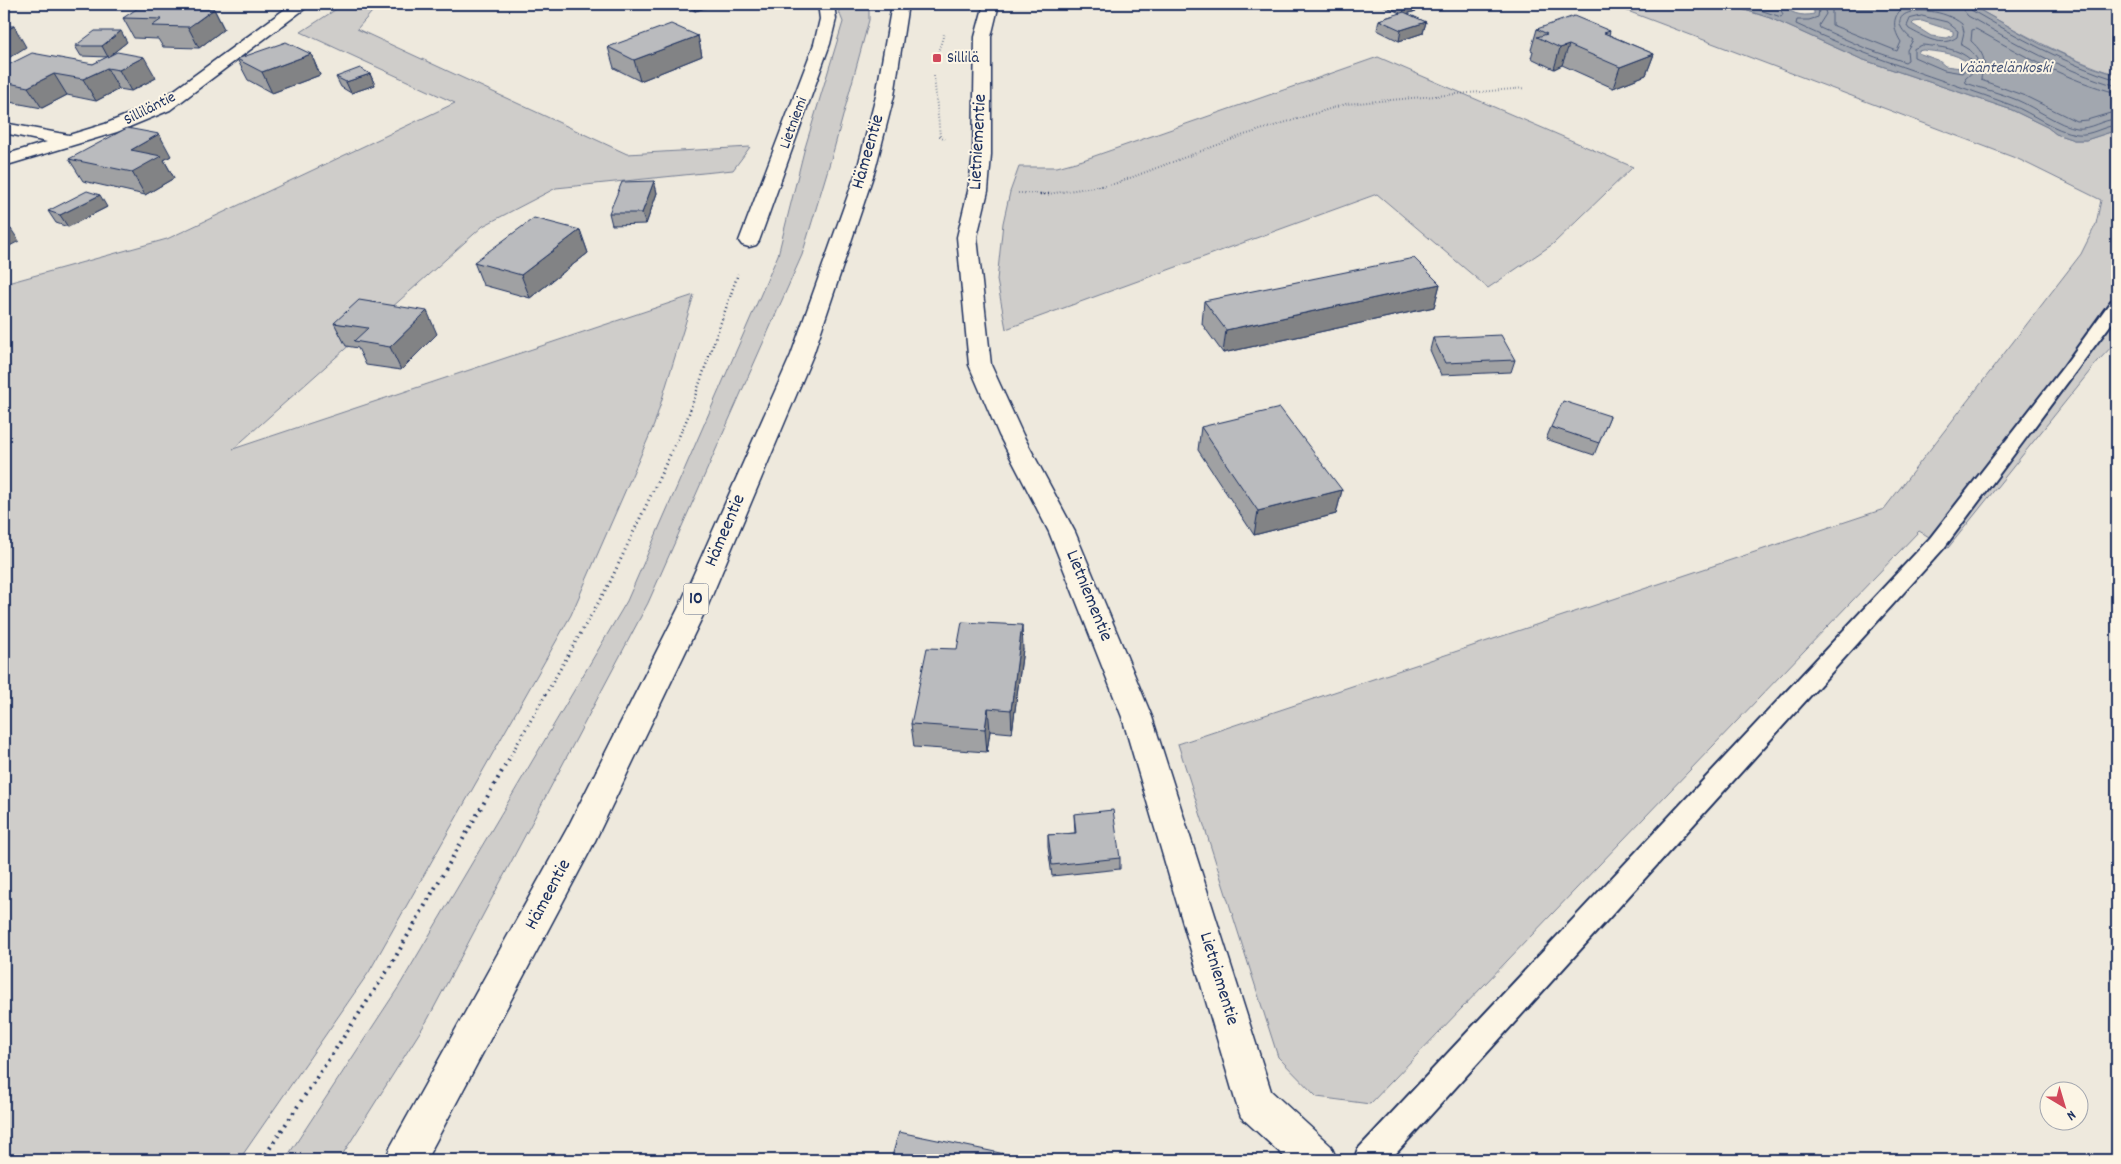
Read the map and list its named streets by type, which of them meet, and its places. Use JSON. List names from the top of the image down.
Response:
{
  "streets": {
    "main road": [
      "Silliläntie",
      "Lietniemi",
      "Lietniementie",
      "Hämeentie",
      "10"
    ]
  },
  "water": ["Vääntelänkoski"],
  "places": {
    "transit": ["Sillilä"]
  },
  "north": "bottom right"
}
